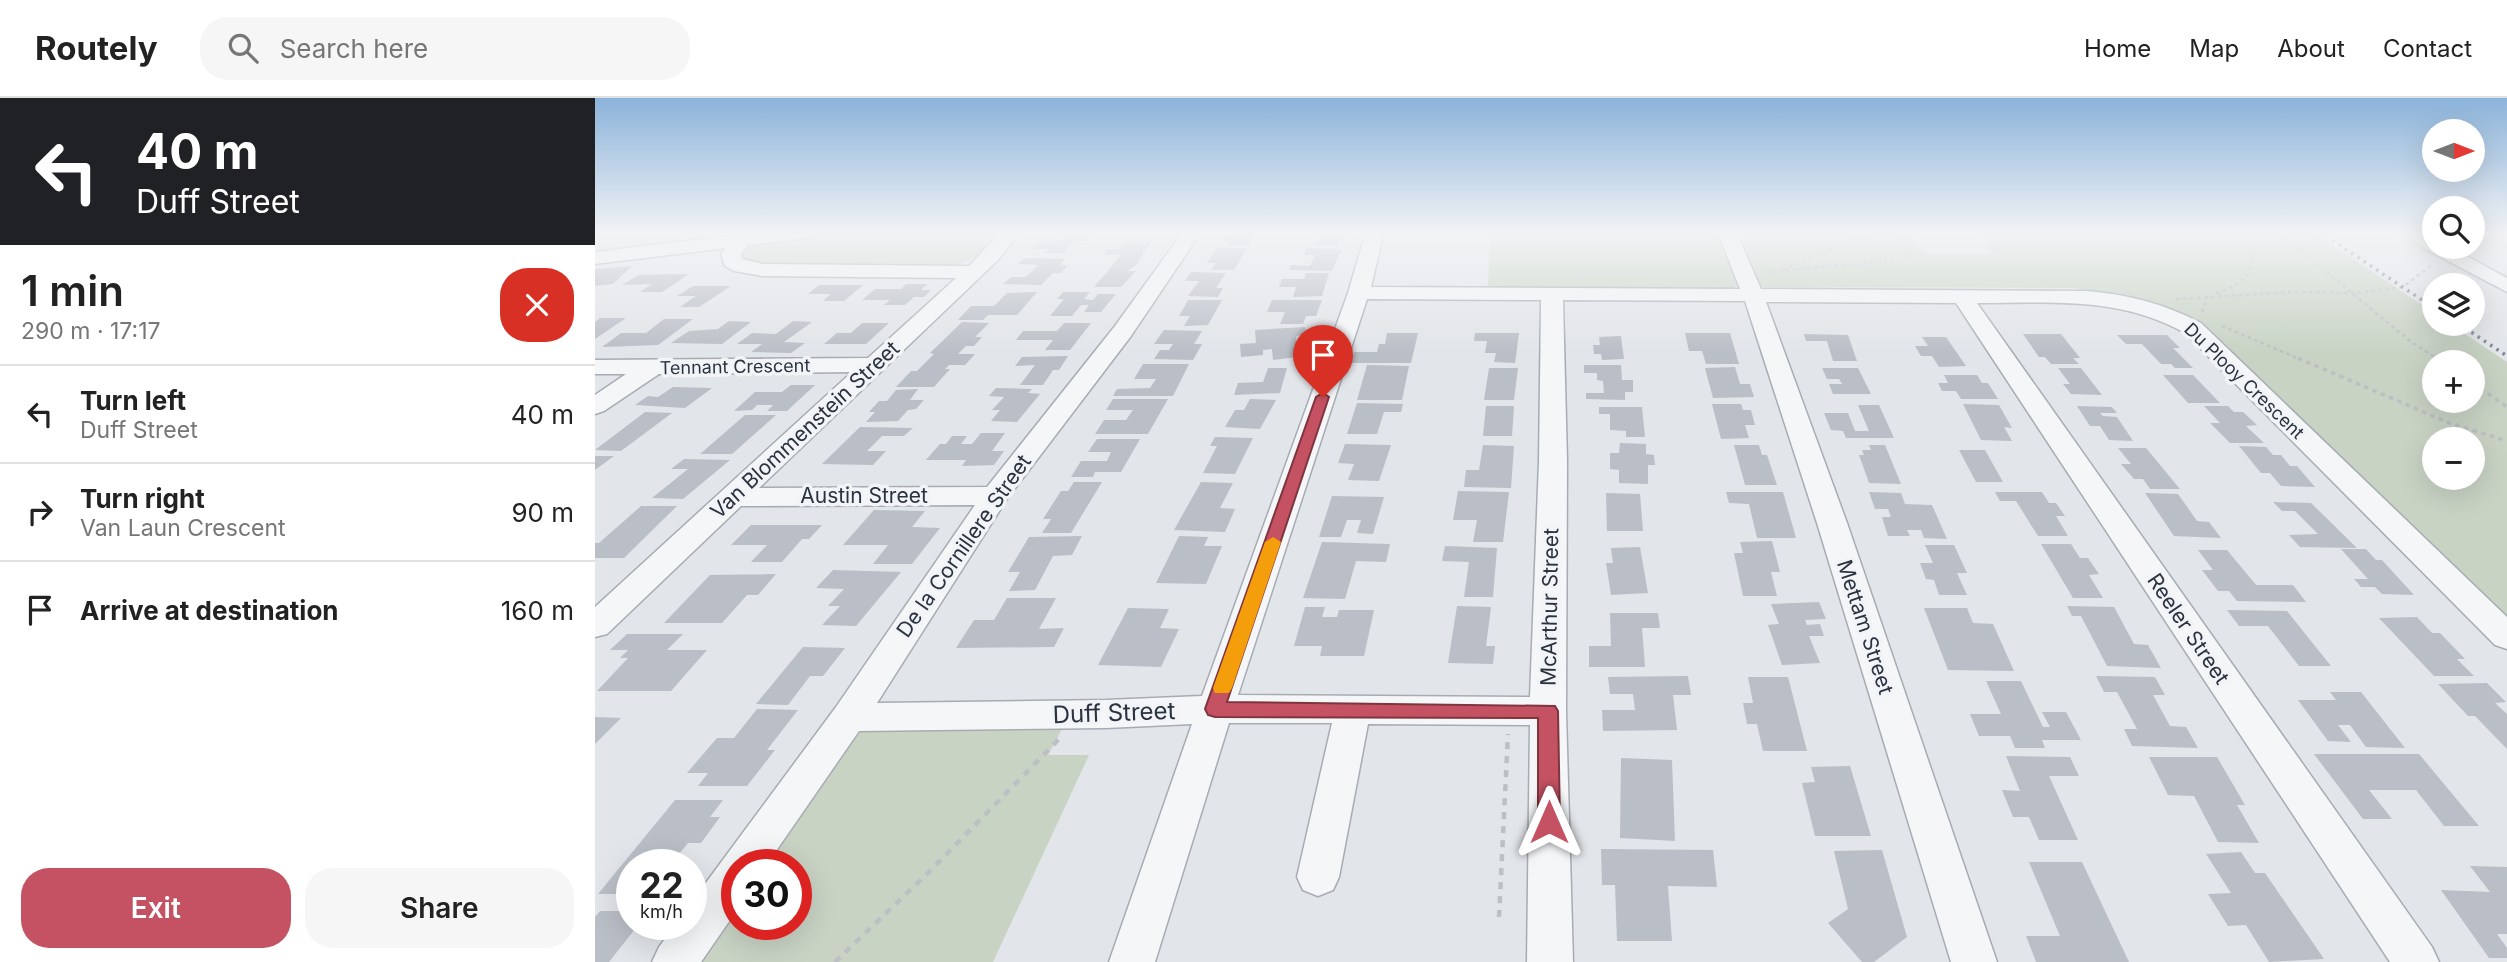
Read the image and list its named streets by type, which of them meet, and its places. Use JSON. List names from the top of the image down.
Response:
{
  "streets": {
    "street": [
      "Tennant Crescent",
      "Du Plooy Crescent",
      "Van Blommenstein Street",
      "Austin Street",
      "De la Cornillere Street",
      "McArthur Street",
      "Mettam Street",
      "Reeler Street",
      "Duff Street"
    ]
  },
  "crossings": [
    ["Tennant Crescent", "Van Blommenstein Street"],
    ["Du Plooy Crescent", "McArthur Street"],
    ["Du Plooy Crescent", "Mettam Street"],
    ["Du Plooy Crescent", "Reeler Street"],
    ["Van Blommenstein Street", "Austin Street"],
    ["Austin Street", "De la Cornillere Street"],
    ["De la Cornillere Street", "Duff Street"],
    ["McArthur Street", "Duff Street"]
  ],
  "north": "right",
  "page": {
    "header": "Routely",
    "search": "Search here",
    "nav": [
      "Home",
      "Map",
      "About",
      "Contact"
    ],
    "turn": ["40 m", "Duff Street"],
    "map_buttons": ["+", "−"],
    "heading": ["1 min", "290 m · 17:17"],
    "list": [
      {
        "name": "Turn left",
        "note": "Duff Street",
        "value": "40 m"
      },
      {
        "name": "Turn right",
        "note": "Van Laun Crescent",
        "value": "90 m"
      },
      {
        "name": "Arrive at destination",
        "value": "160 m"
      }
    ],
    "speed": "22 km/h",
    "limit": "30",
    "buttons": ["Exit", "Share"]
  }
}
